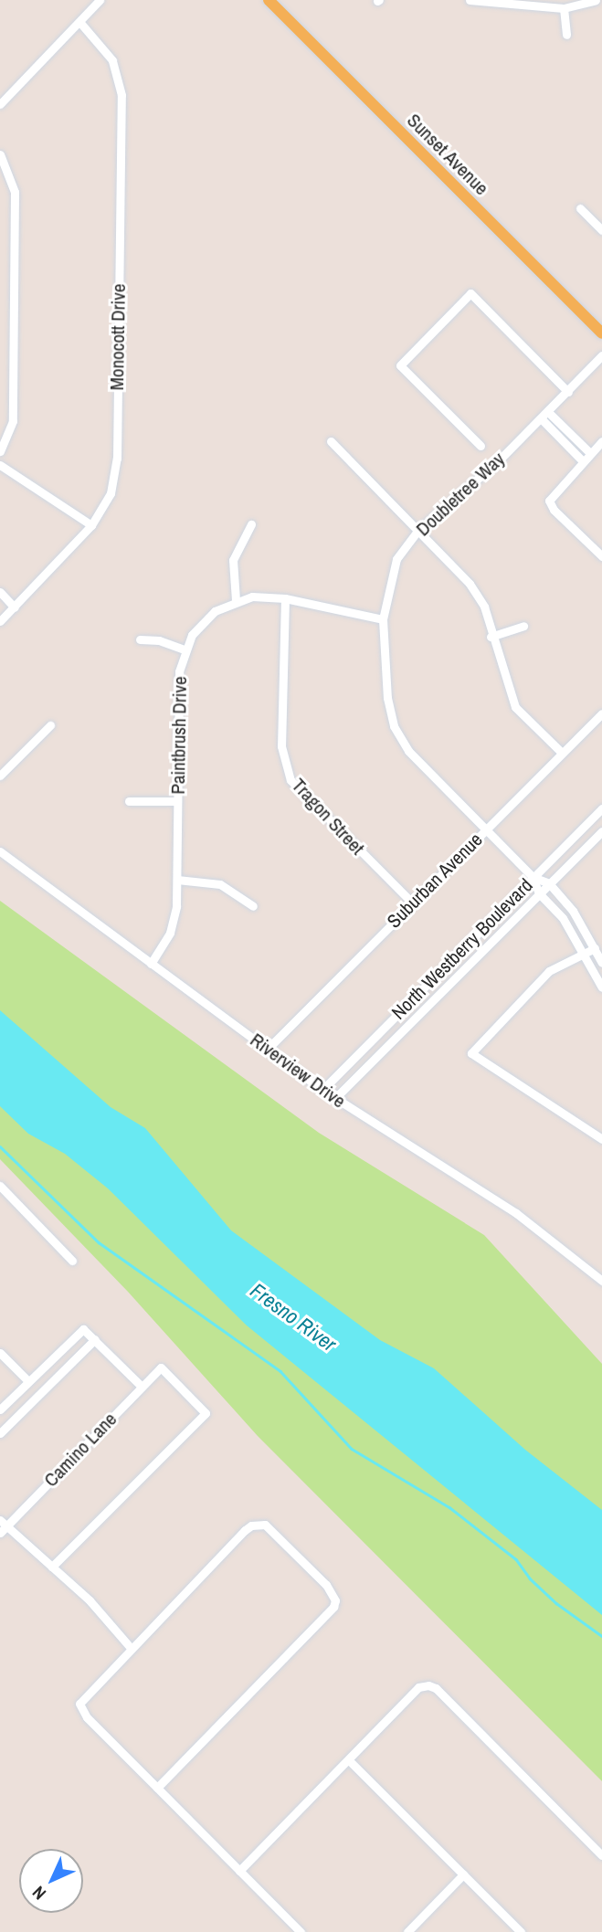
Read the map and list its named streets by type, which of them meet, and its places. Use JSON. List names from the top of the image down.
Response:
{
  "streets": {
    "main road": ["Sunset Avenue"],
    "street": [
      "Monocott Drive",
      "Doubletree Way",
      "Paintbrush Drive",
      "Tragon Street",
      "Suburban Avenue",
      "North Westberry Boulevard",
      "Riverview Drive",
      "Camino Lane"
    ]
  },
  "crossings": [
    ["Doubletree Way", "Paintbrush Drive"],
    ["Doubletree Way", "Suburban Avenue"],
    ["Doubletree Way", "North Westberry Boulevard"],
    ["Paintbrush Drive", "Tragon Street"],
    ["Paintbrush Drive", "Riverview Drive"],
    ["Tragon Street", "Suburban Avenue"],
    ["Suburban Avenue", "Riverview Drive"],
    ["North Westberry Boulevard", "Riverview Drive"]
  ],
  "water": ["Fresno River"],
  "north": "bottom left"
}
